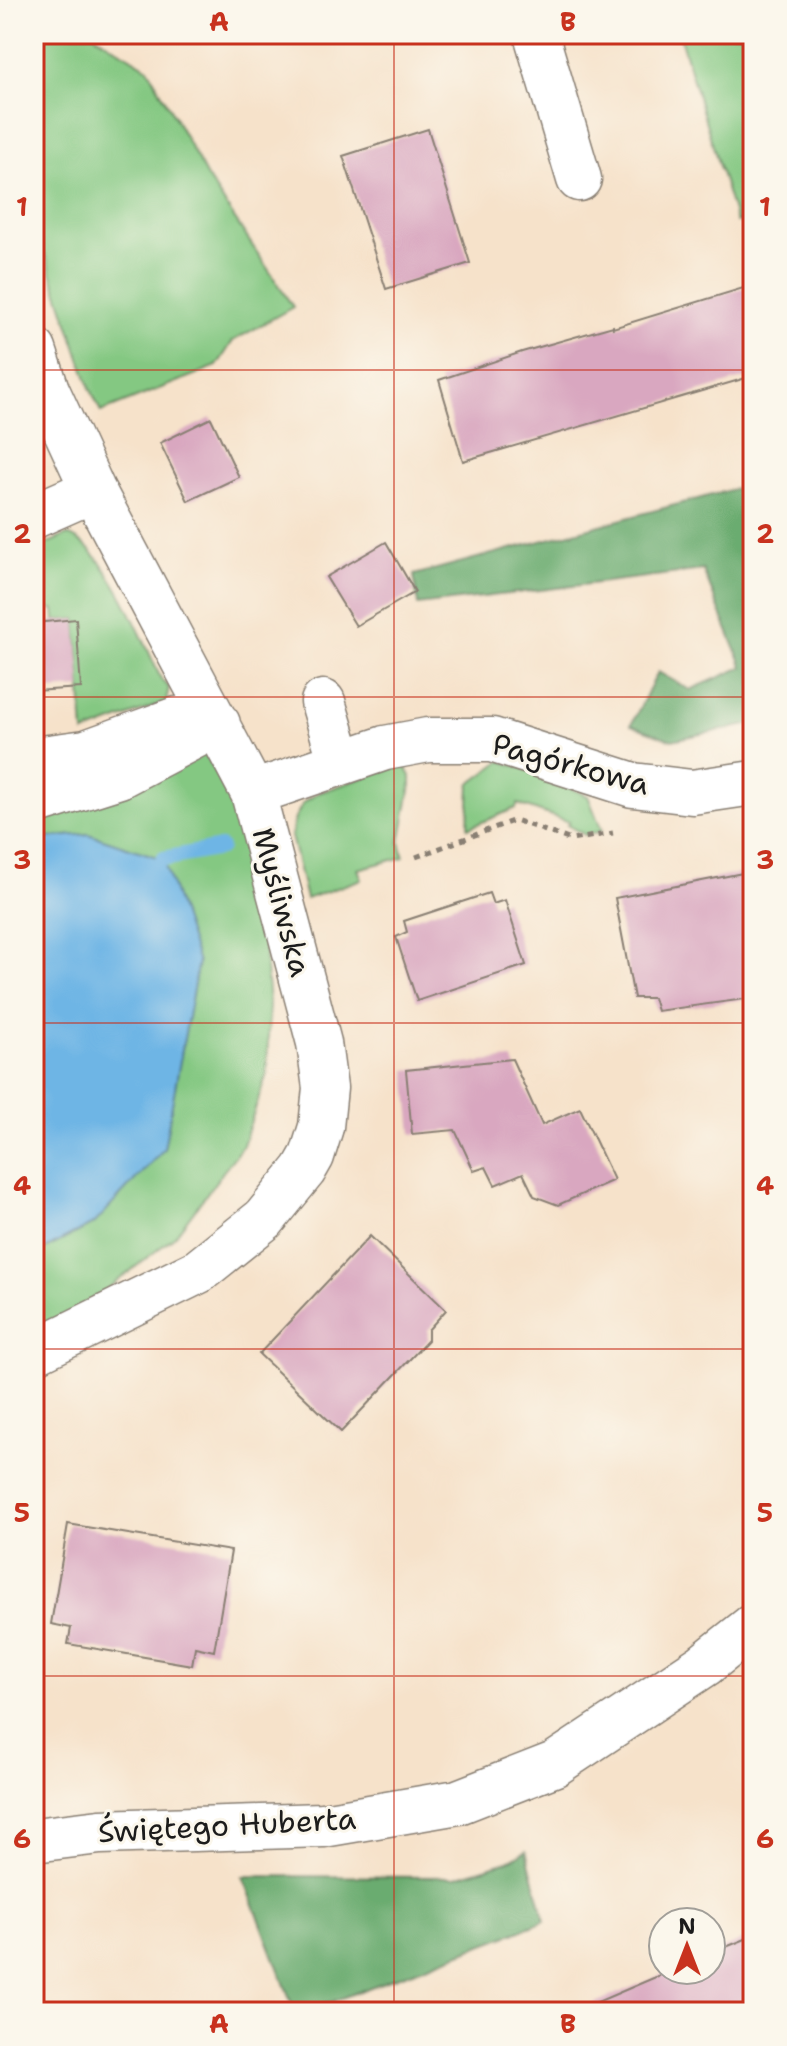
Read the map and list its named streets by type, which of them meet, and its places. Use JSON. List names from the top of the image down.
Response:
{
  "streets": {
    "street": ["Pagórkowa", "Myśliwska", "Świętego Huberta"]
  },
  "crossings": [
    ["Pagórkowa", "Myśliwska"]
  ],
  "north": "top",
  "grid": {
    "columns": ["A", "B"],
    "rows": [
      "1",
      "2",
      "3",
      "4",
      "5",
      "6"
    ]
  }
}
